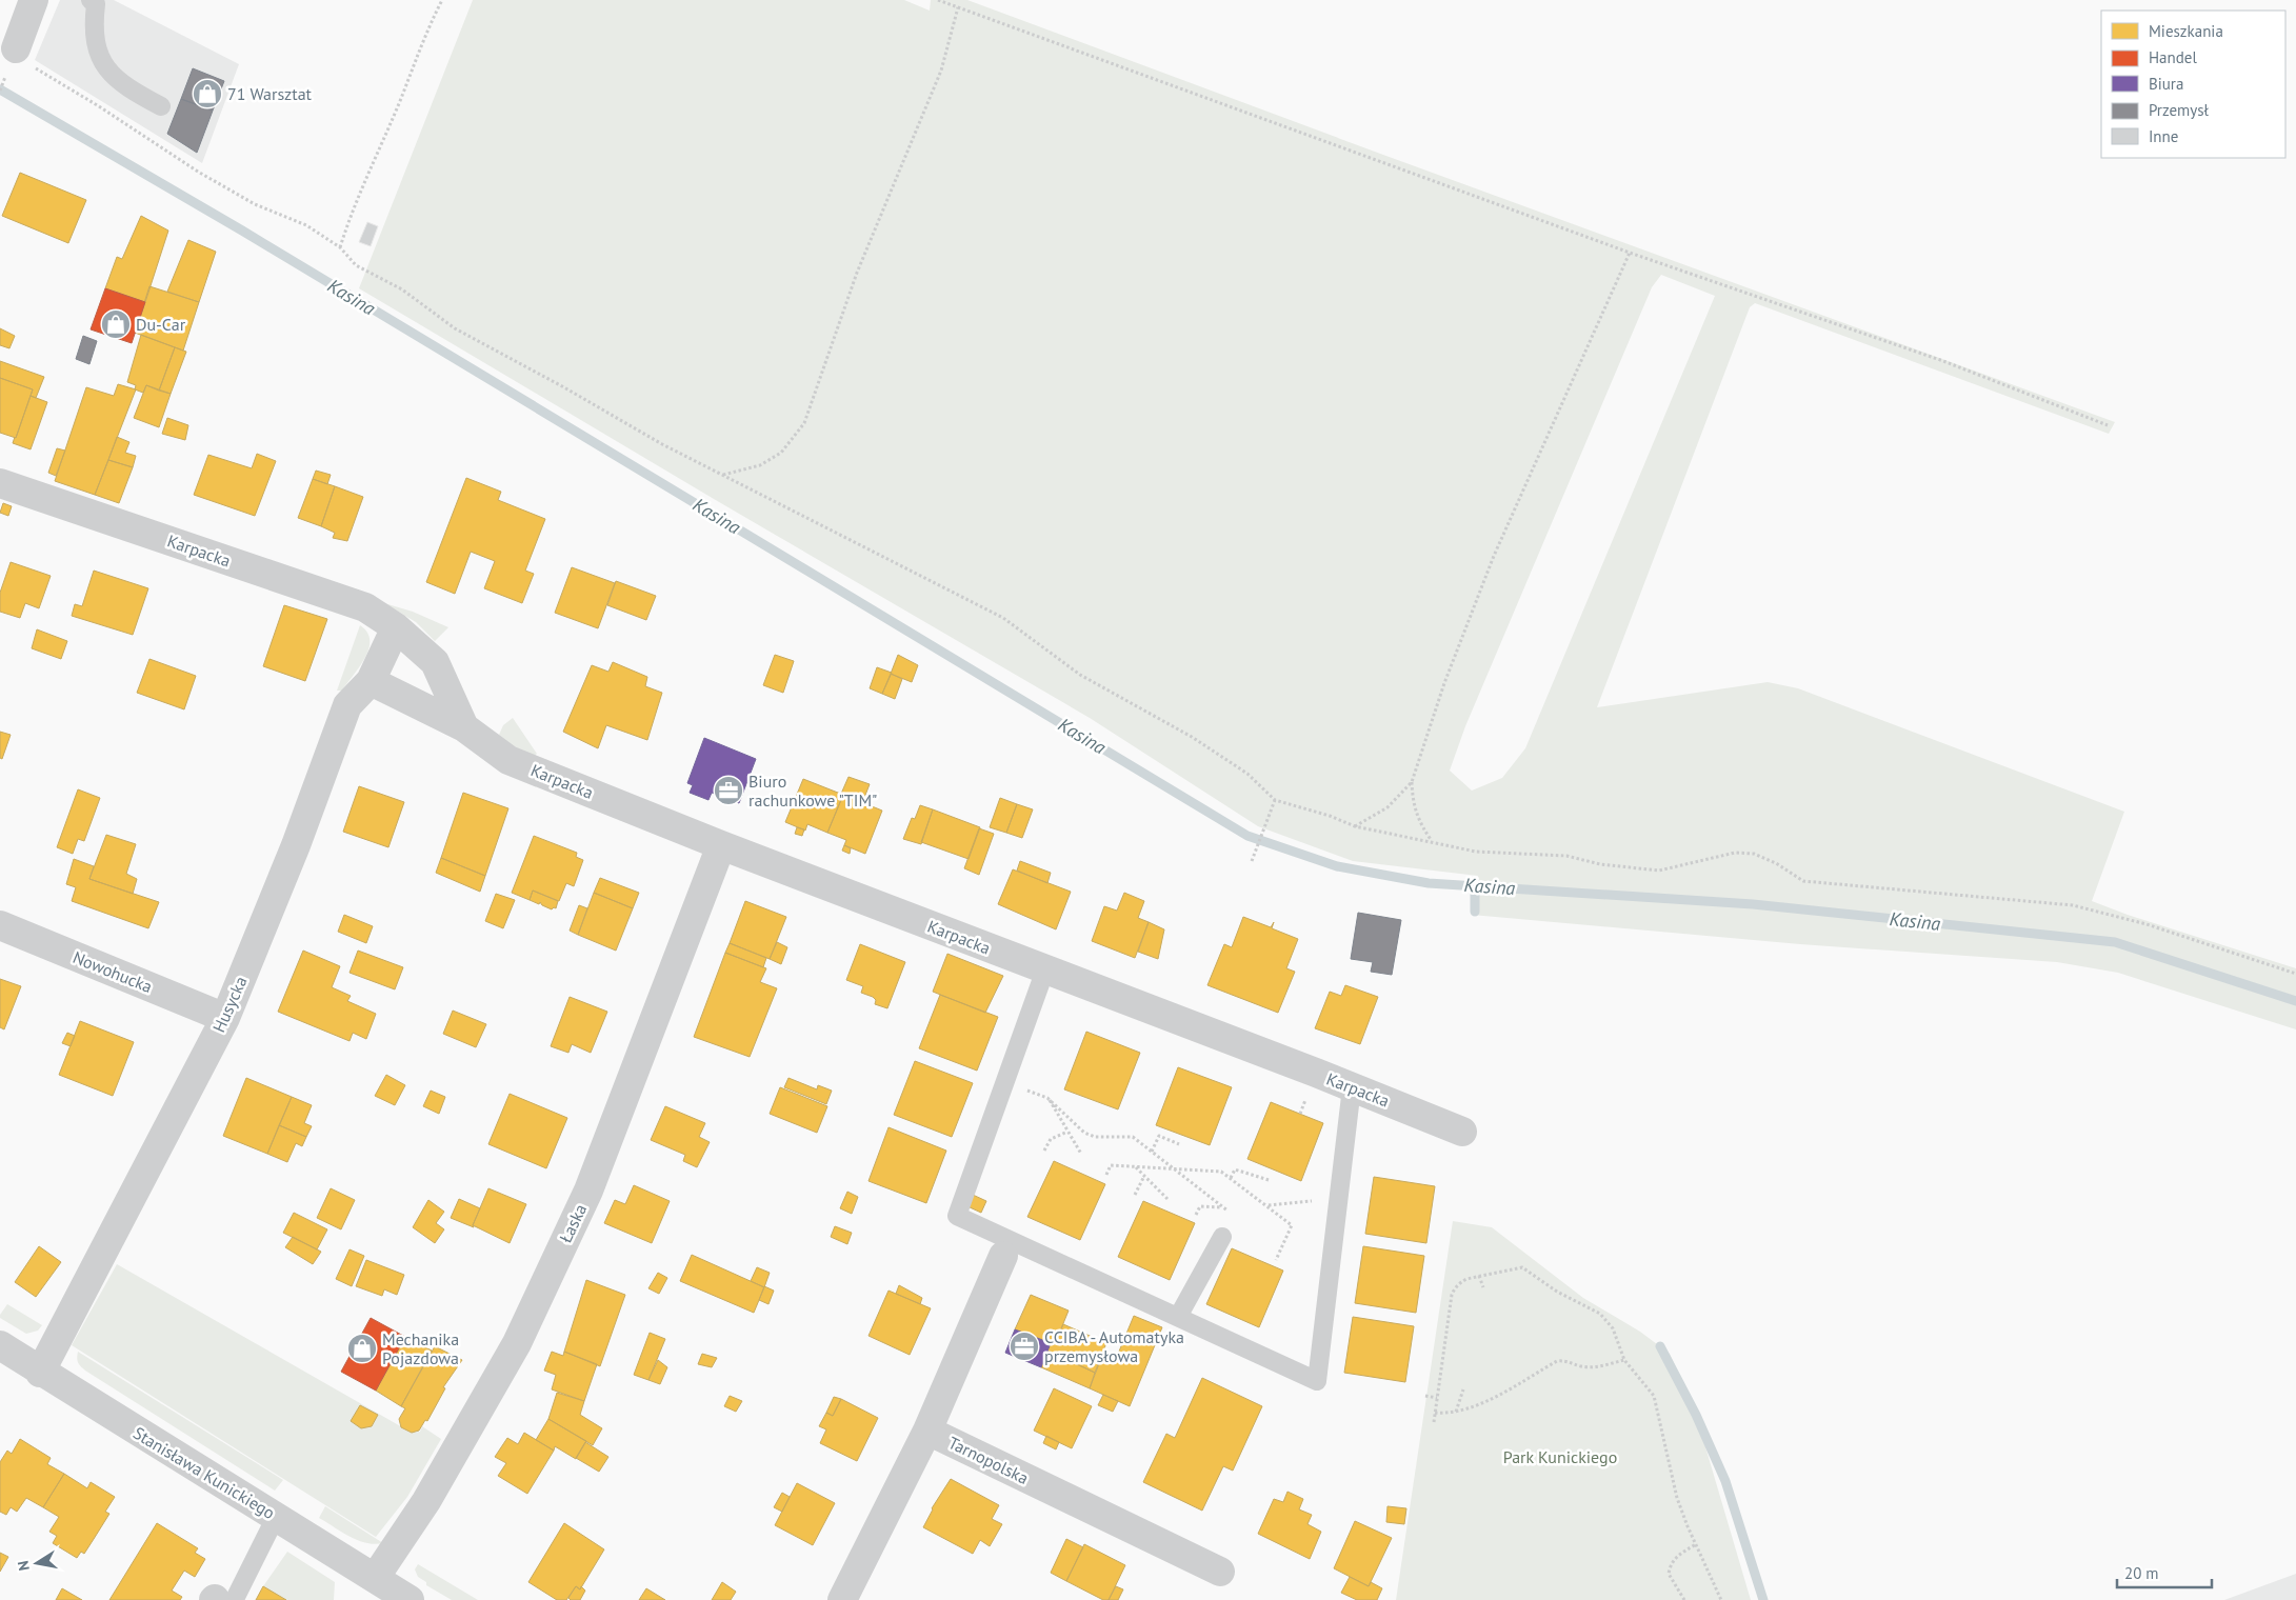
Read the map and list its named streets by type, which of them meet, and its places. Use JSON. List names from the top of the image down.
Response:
{
  "streets": {
    "street": [
      "Karpacka",
      "Nowohucka",
      "Husycka",
      "Łaska",
      "Tarnopolska",
      "Stanisława Kunickiego"
    ]
  },
  "crossings": [
    ["Karpacka", "Husycka"],
    ["Karpacka", "Łaska"],
    ["Nowohucka", "Husycka"],
    ["Husycka", "Stanisława Kunickiego"],
    ["Łaska", "Stanisława Kunickiego"]
  ],
  "water": ["Kasina"],
  "parks": ["Park Kunickiego"],
  "places": {
    "shop": ["71 Warsztat", "Du-Car", "Mechanika Pojazdowa"],
    "office": ["Biuro rachunkowe \"TIM\"", "CCIBA - Automatyka przemysłowa"]
  },
  "legend": [
    "Mieszkania",
    "Handel",
    "Biura",
    "Przemysł",
    "Inne"
  ],
  "scale_bar": "20 m",
  "north": "left"
}
